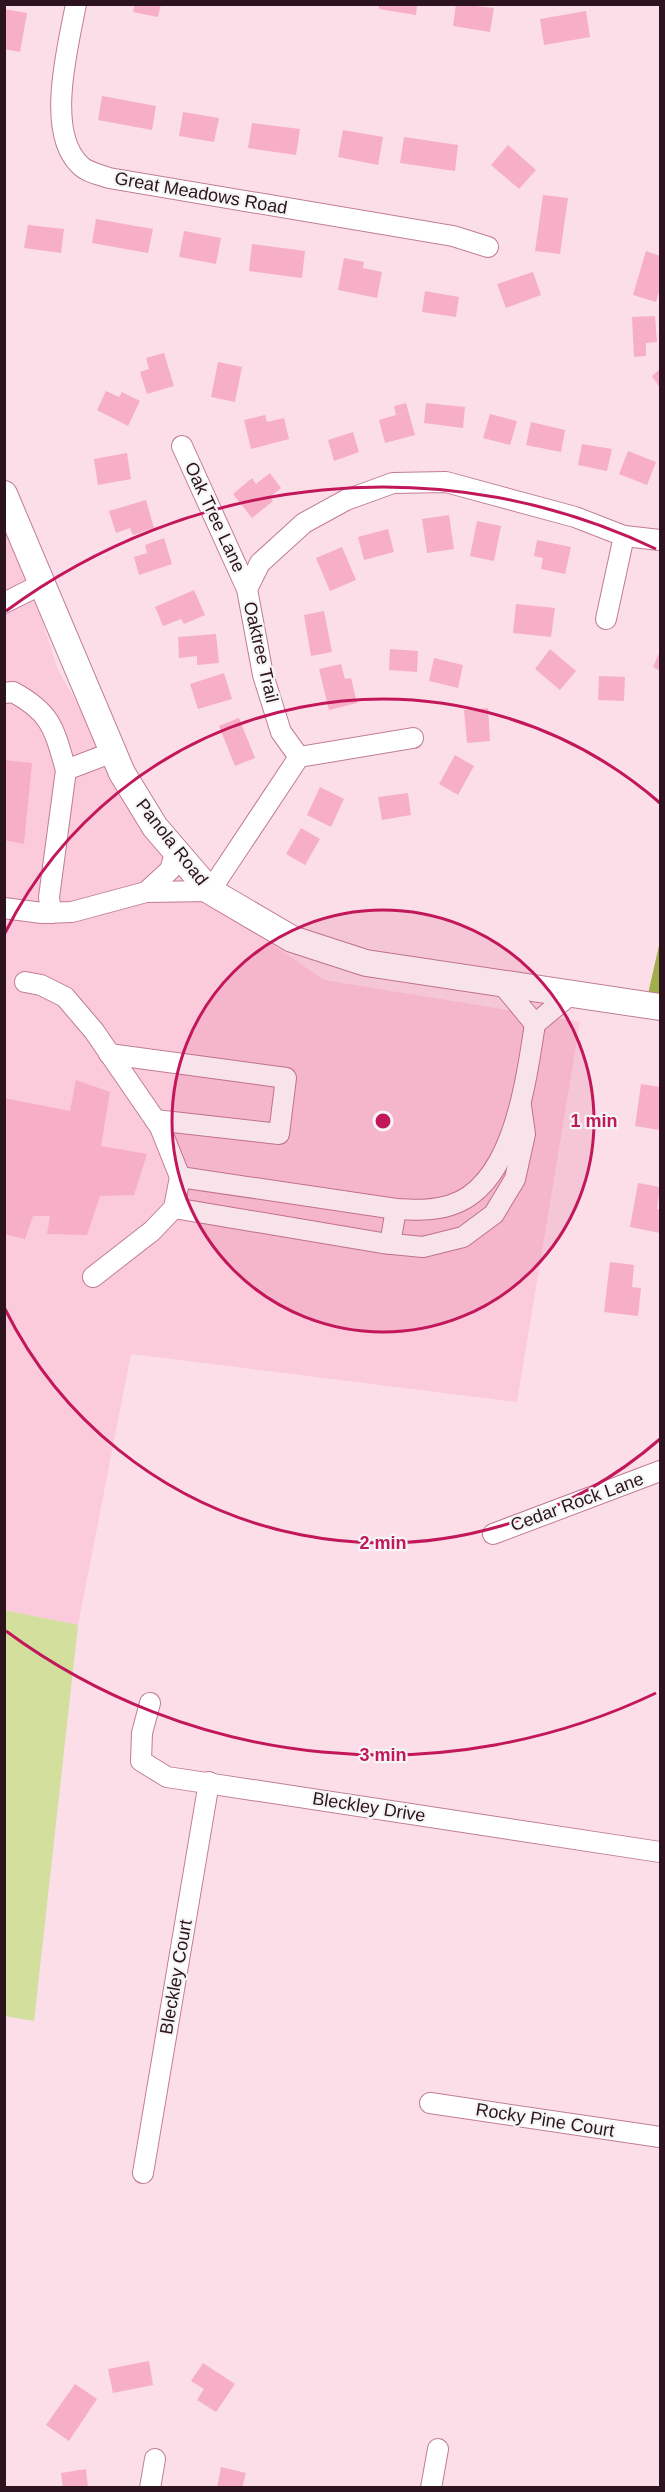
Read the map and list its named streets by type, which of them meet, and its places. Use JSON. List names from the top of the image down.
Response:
{
  "streets": {
    "main road": ["Panola Road"],
    "street": [
      "Great Meadows Road",
      "Oak Tree Lane",
      "Oaktree Trail",
      "Cedar Rock Lane",
      "Bleckley Drive",
      "Bleckley Court",
      "Rocky Pine Court"
    ]
  },
  "crossings": [
    ["Oak Tree Lane", "Oaktree Trail"],
    ["Bleckley Drive", "Bleckley Court"]
  ],
  "rings": ["1 min", "2 min", "3 min"]
}
